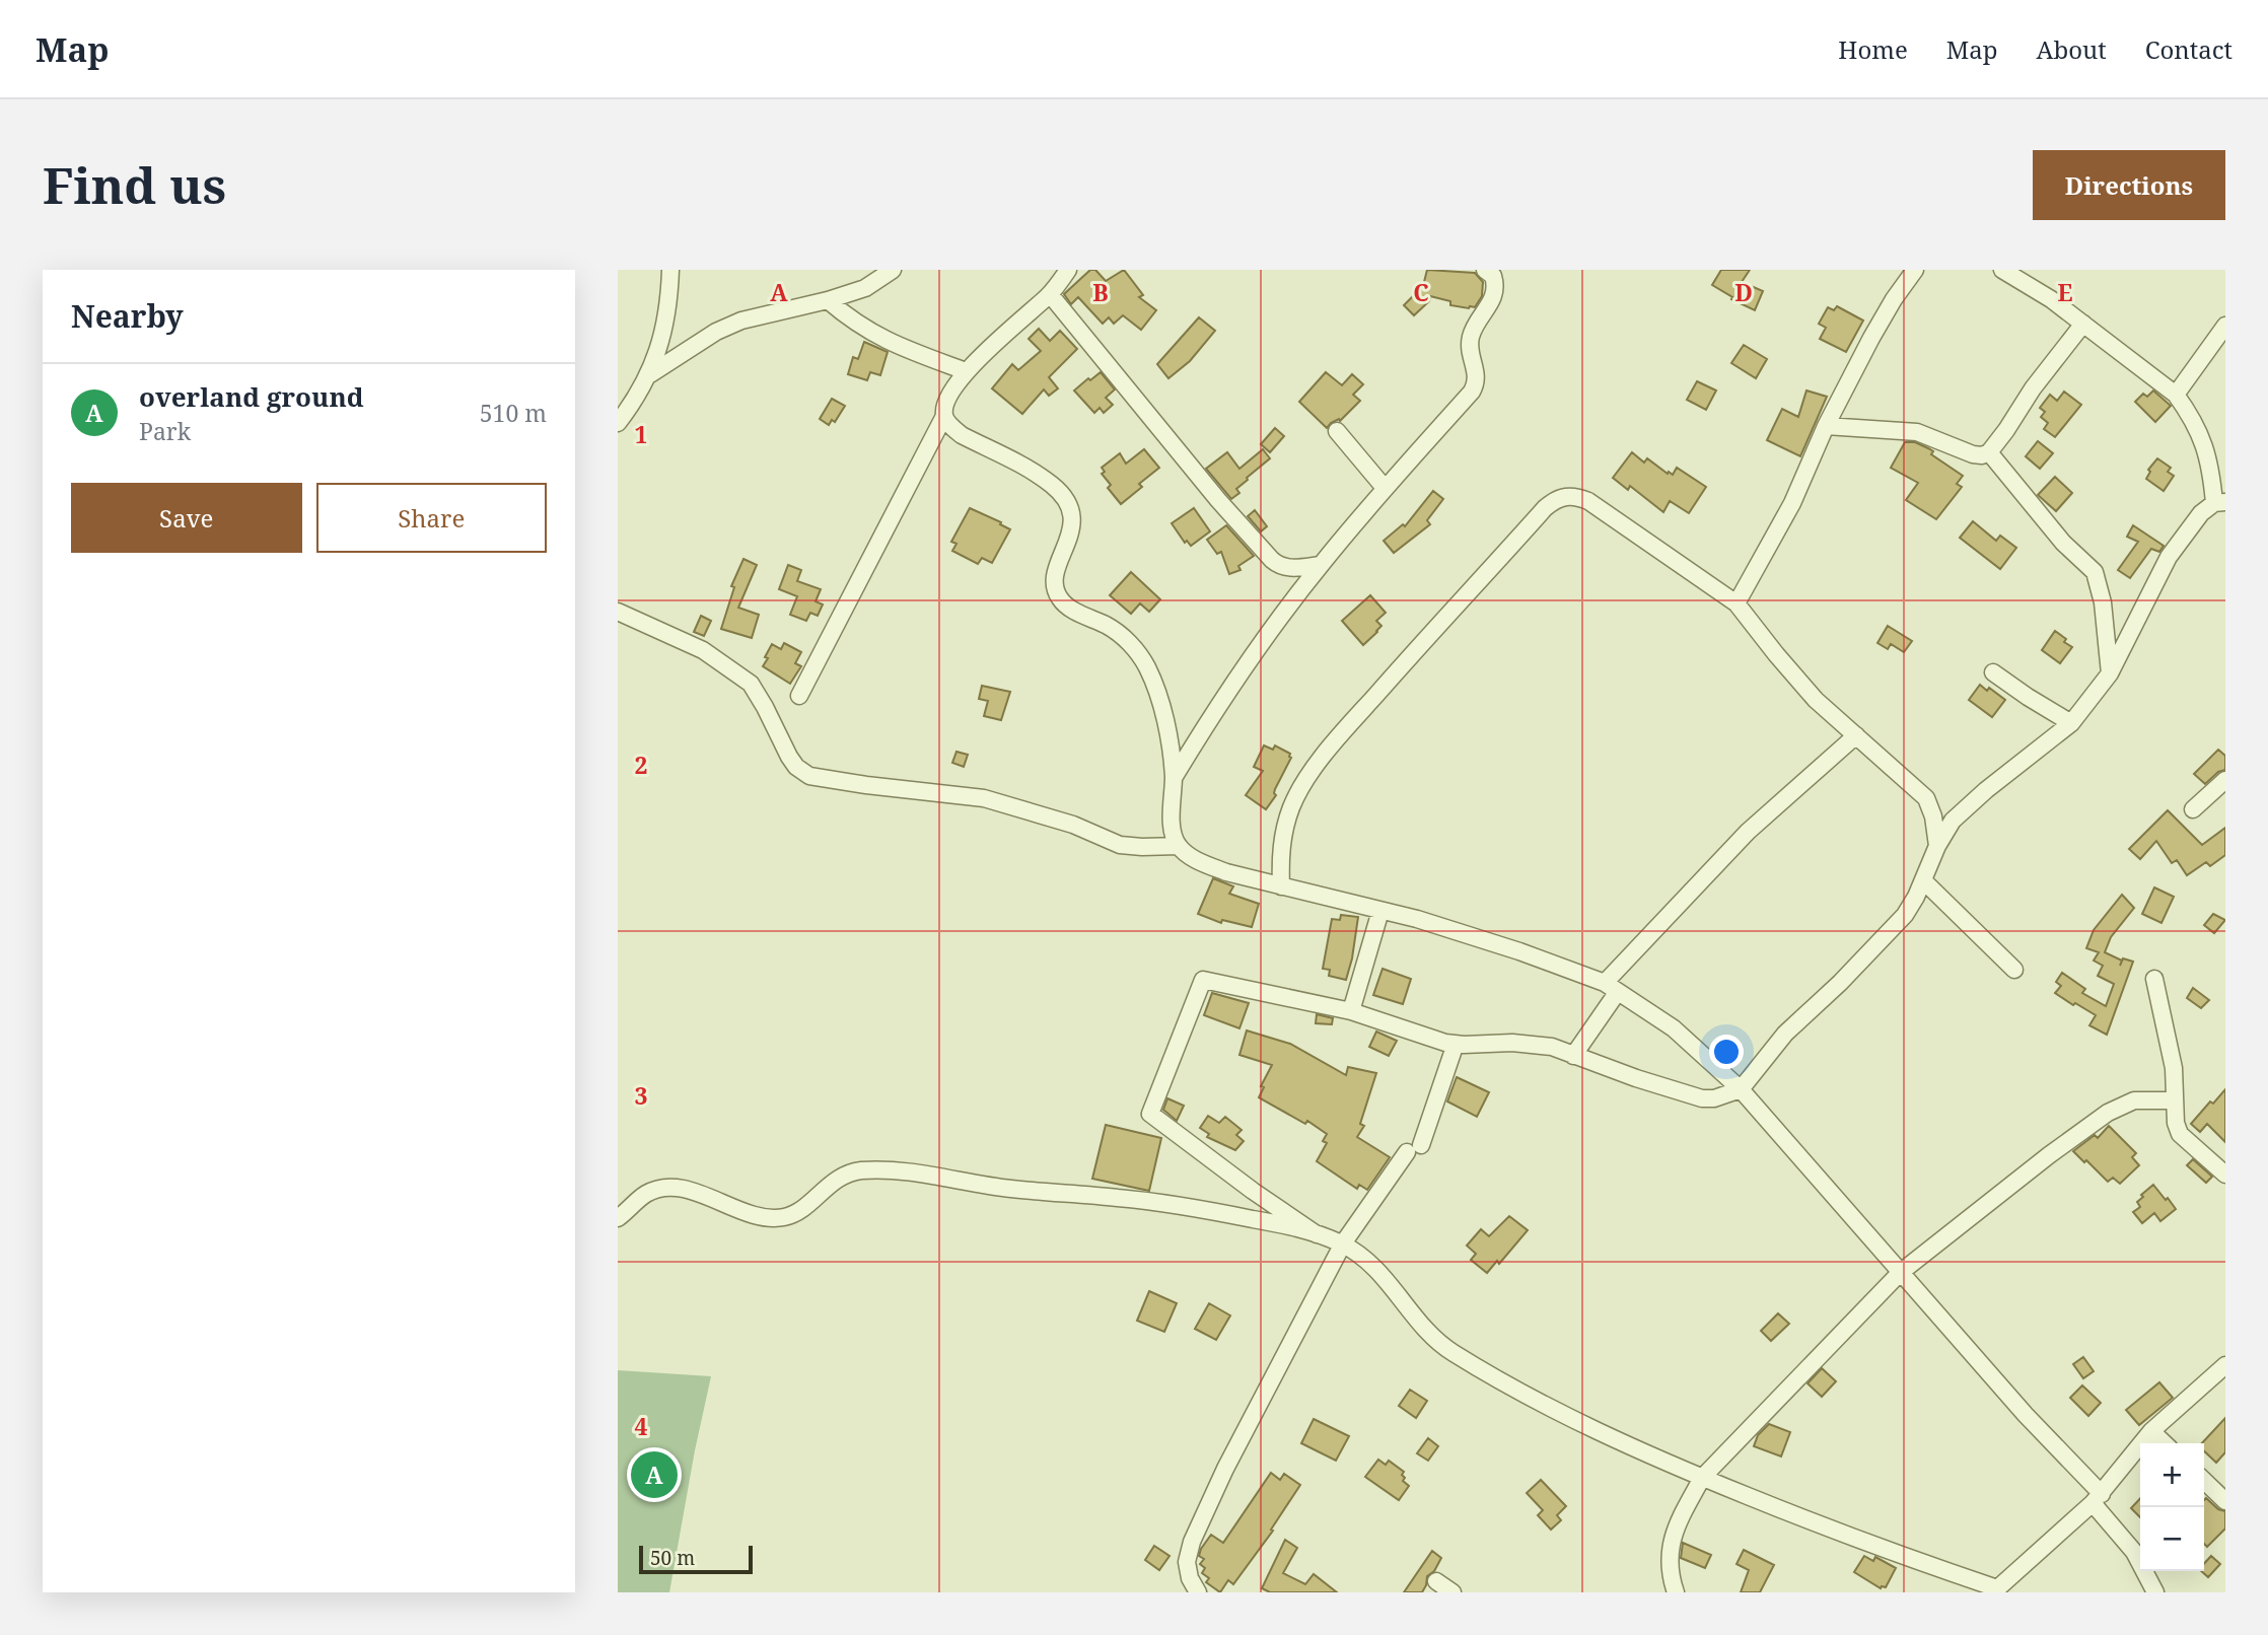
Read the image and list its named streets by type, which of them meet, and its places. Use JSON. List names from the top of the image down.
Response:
{
  "scale_bar": "50 m",
  "page": {
    "header": "Map",
    "nav": [
      "Home",
      "Map",
      "About",
      "Contact"
    ],
    "buttons": [
      "Directions",
      ["Save", "Share"]
    ],
    "title": "Find us",
    "heading": "Nearby",
    "list": [
      {
        "mark": "A",
        "name": "overland ground",
        "note": "Park",
        "value": "510 m"
      }
    ],
    "map_buttons": ["+", "−"],
    "pins": "A",
    "scale": "50 m"
  },
  "grid": {
    "columns": [
      "A",
      "B",
      "C",
      "D",
      "E"
    ],
    "rows": [
      "1",
      "2",
      "3",
      "4"
    ]
  }
}
